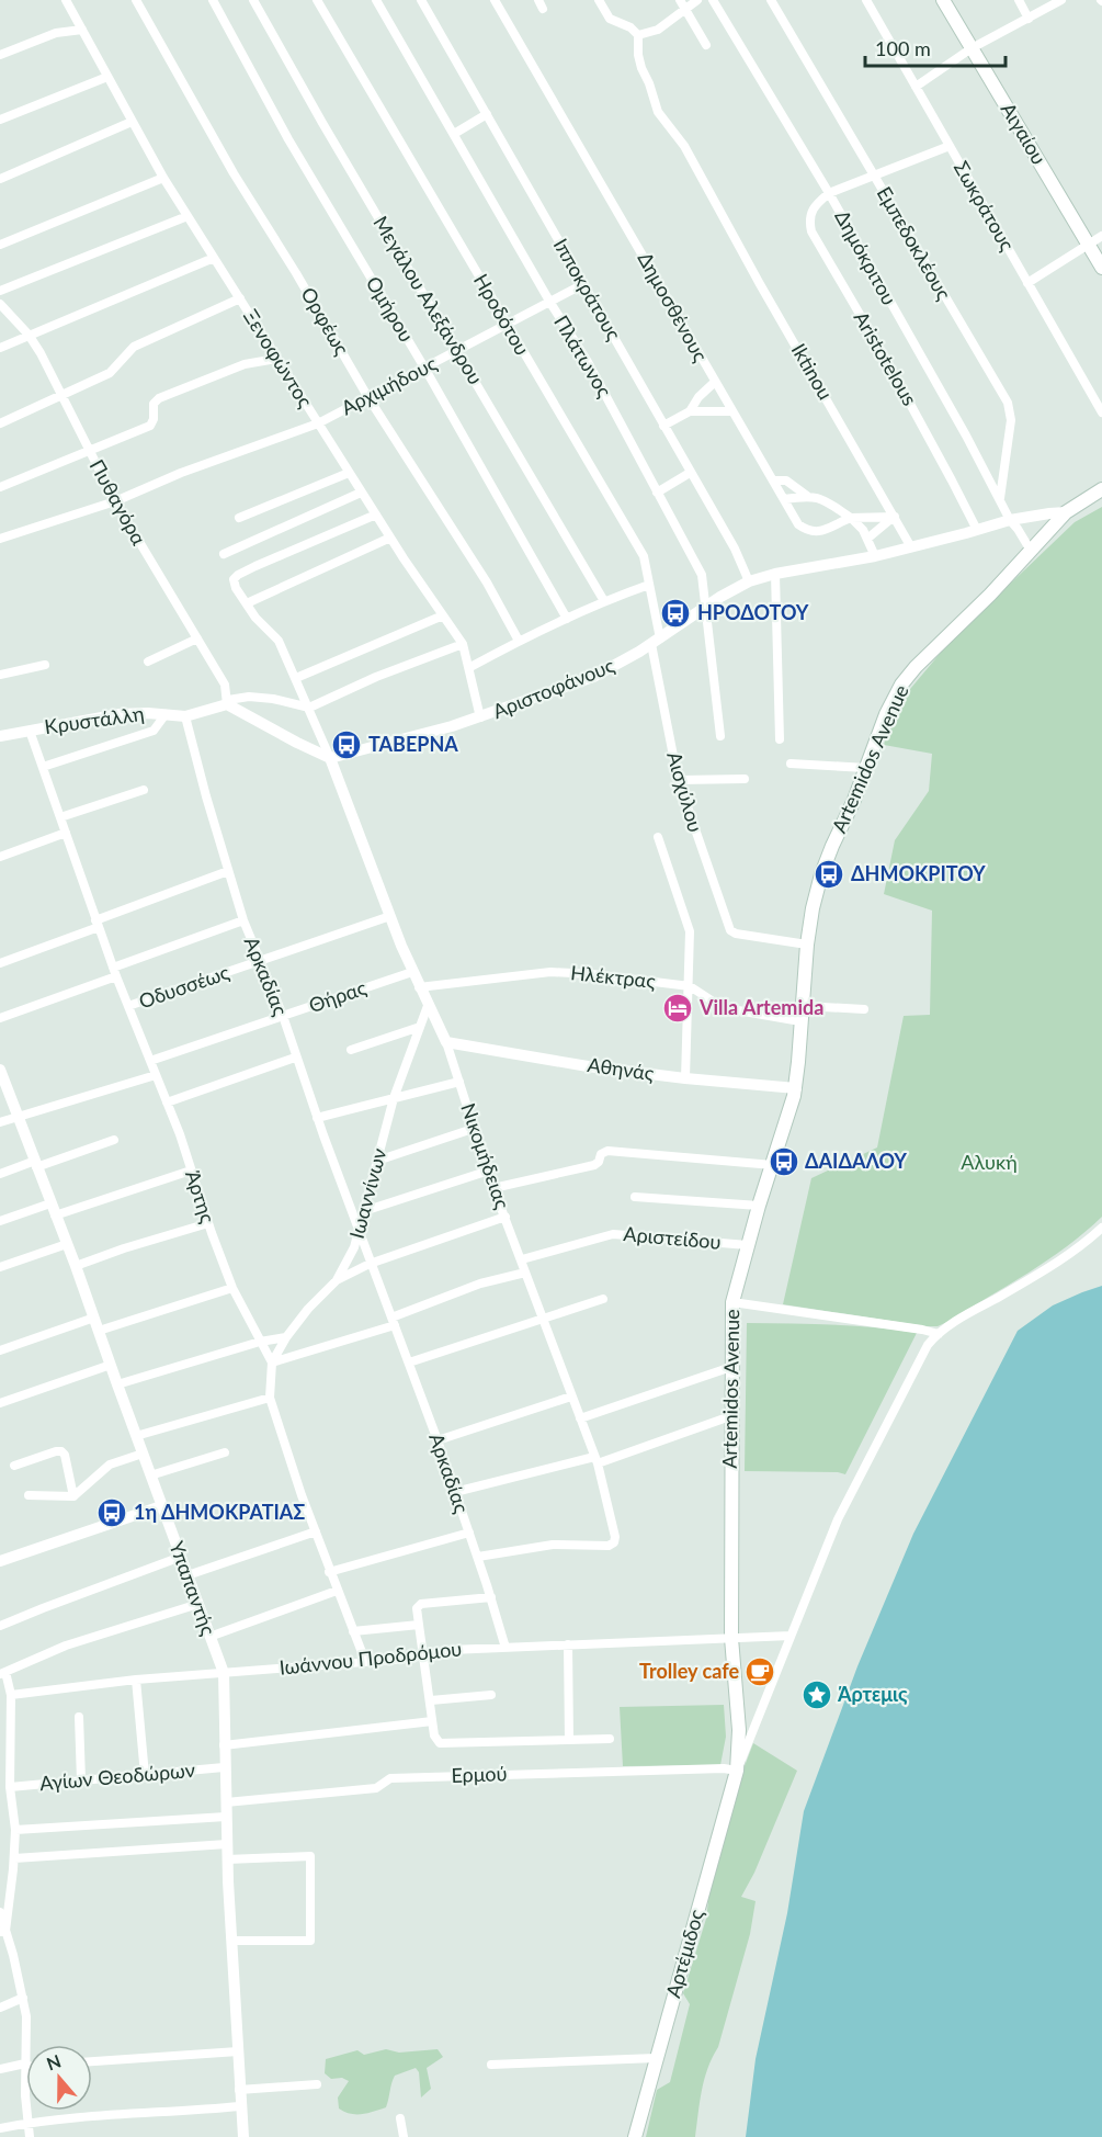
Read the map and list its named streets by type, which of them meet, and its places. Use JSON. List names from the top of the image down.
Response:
{
  "streets": {
    "main road": ["Αιγαίου", "Artemidos Avenue", "Αρτέμιδος"],
    "street": [
      "Σωκράτους",
      "Εμπεδοκλέους",
      "Δημόκριτου",
      "Ιπποκράτους",
      "Μεγάλου Αλεξάνδρου",
      "Δημοσθένους",
      "Ομήρου",
      "Ηροδότου",
      "Ορφέως",
      "Πλάτωνος",
      "Ξενοφώντος",
      "Aristotelous",
      "Iktinou",
      "Αρχιμήδους",
      "Πυθαγόρα",
      "Αριστοφάνους",
      "Κρυστάλλη",
      "Αισχύλου",
      "Αρκαδίας",
      "Ηλέκτρας",
      "Οδυσσέως",
      "Θήρας",
      "Αθηνάς",
      "Νικομήδειας",
      "Ιωαννίνων",
      "Άρτης",
      "Αριστείδου",
      "Υπαπαντής",
      "Ιωάννου Προδρόμου",
      "Ερμού",
      "Αγίων Θεοδώρων"
    ]
  },
  "crossings": [
    ["Εμπεδοκλέους", "Δημόκριτου"],
    ["Δημόκριτου", "Aristotelous"],
    ["Δημόκριτου", "Αριστοφάνους"],
    ["Δημόκριτου", "Artemidos Avenue"],
    ["Ιπποκράτους", "Αρχιμήδους"],
    ["Ιπποκράτους", "Αριστοφάνους"],
    ["Μεγάλου Αλεξάνδρου", "Αρχιμήδους"],
    ["Ομήρου", "Αρχιμήδους"],
    ["Ηροδότου", "Αρχιμήδους"],
    ["Ηροδότου", "Αριστοφάνους"],
    ["Ηροδότου", "Αισχύλου"],
    ["Ορφέως", "Αρχιμήδους"],
    ["Πλάτωνος", "Αρχιμήδους"],
    ["Πλάτωνος", "Αριστοφάνους"],
    ["Ξενοφώντος", "Αρχιμήδους"],
    ["Ξενοφώντος", "Αριστοφάνους"],
    ["Aristotelous", "Αριστοφάνους"],
    ["Iktinou", "Αριστοφάνους"],
    ["Αρχιμήδους", "Πυθαγόρα"],
    ["Πυθαγόρα", "Κρυστάλλη"],
    ["Αριστοφάνους", "Artemidos Avenue"],
    ["Αριστοφάνους", "Αισχύλου"],
    ["Αριστοφάνους", "Νικομήδειας"],
    ["Κρυστάλλη", "Αρκαδίας"],
    ["Κρυστάλλη", "Άρτης"],
    ["Artemidos Avenue", "Αισχύλου"],
    ["Artemidos Avenue", "Ηλέκτρας"],
    ["Artemidos Avenue", "Αθηνάς"],
    ["Artemidos Avenue", "Αριστείδου"],
    ["Artemidos Avenue", "Ιωάννου Προδρόμου"],
    ["Artemidos Avenue", "Ερμού"],
    ["Artemidos Avenue", "Αρτέμιδος"],
    ["Αρκαδίας", "Οδυσσέως"],
    ["Αρκαδίας", "Θήρας"],
    ["Αρκαδίας", "Νικομήδειας"],
    ["Αρκαδίας", "Ιωαννίνων"],
    ["Αρκαδίας", "Ιωάννου Προδρόμου"],
    ["Ηλέκτρας", "Νικομήδειας"],
    ["Οδυσσέως", "Νικομήδειας"],
    ["Οδυσσέως", "Άρτης"],
    ["Θήρας", "Νικομήδειας"],
    ["Θήρας", "Άρτης"],
    ["Αθηνάς", "Νικομήδειας"],
    ["Νικομήδειας", "Ιωαννίνων"],
    ["Νικομήδειας", "Αριστείδου"],
    ["Ιωαννίνων", "Άρτης"],
    ["Υπαπαντής", "Ιωάννου Προδρόμου"],
    ["Υπαπαντής", "Ερμού"],
    ["Υπαπαντής", "Αγίων Θεοδώρων"],
    ["Ερμού", "Αρτέμιδος"]
  ],
  "parks": ["Αλυκή"],
  "places": {
    "bus stop": [
      "ΗΡΟΔΟΤΟΥ",
      "ΤΑΒΕΡΝΑ",
      "ΔΗΜΟΚΡΙΤΟΥ",
      "ΔΑΙΔΑΛΟΥ",
      "1η ΔΗΜΟΚΡΑΤΙΑΣ"
    ],
    "hotel": ["Villa Artemida"],
    "cafe": ["Trolley cafe"],
    "place": ["Άρτεμις"]
  },
  "scale_bar": "100 m",
  "north": "top"
}
